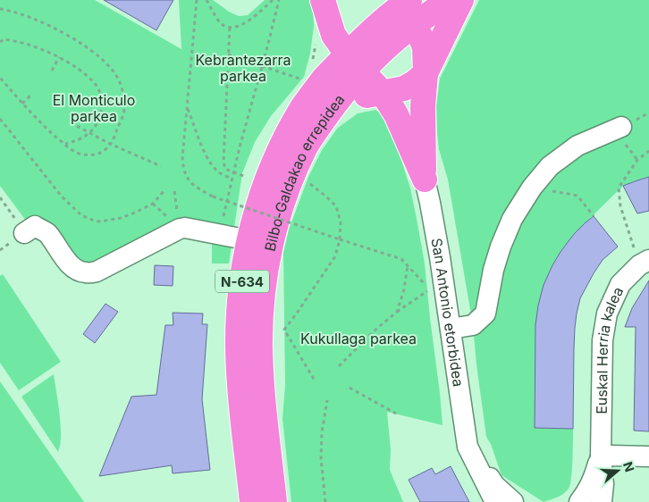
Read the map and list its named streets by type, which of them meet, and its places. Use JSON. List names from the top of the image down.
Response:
{
  "streets": {
    "highway": ["Bilbo-Galdakao errepidea", "N-634"],
    "street": ["San Antonio etorbidea", "Euskal Herria kalea"]
  },
  "parks": ["Kebrantezarra parkea", "El Monticulo parkea", "Kukullaga parkea"],
  "north": "right"
}
